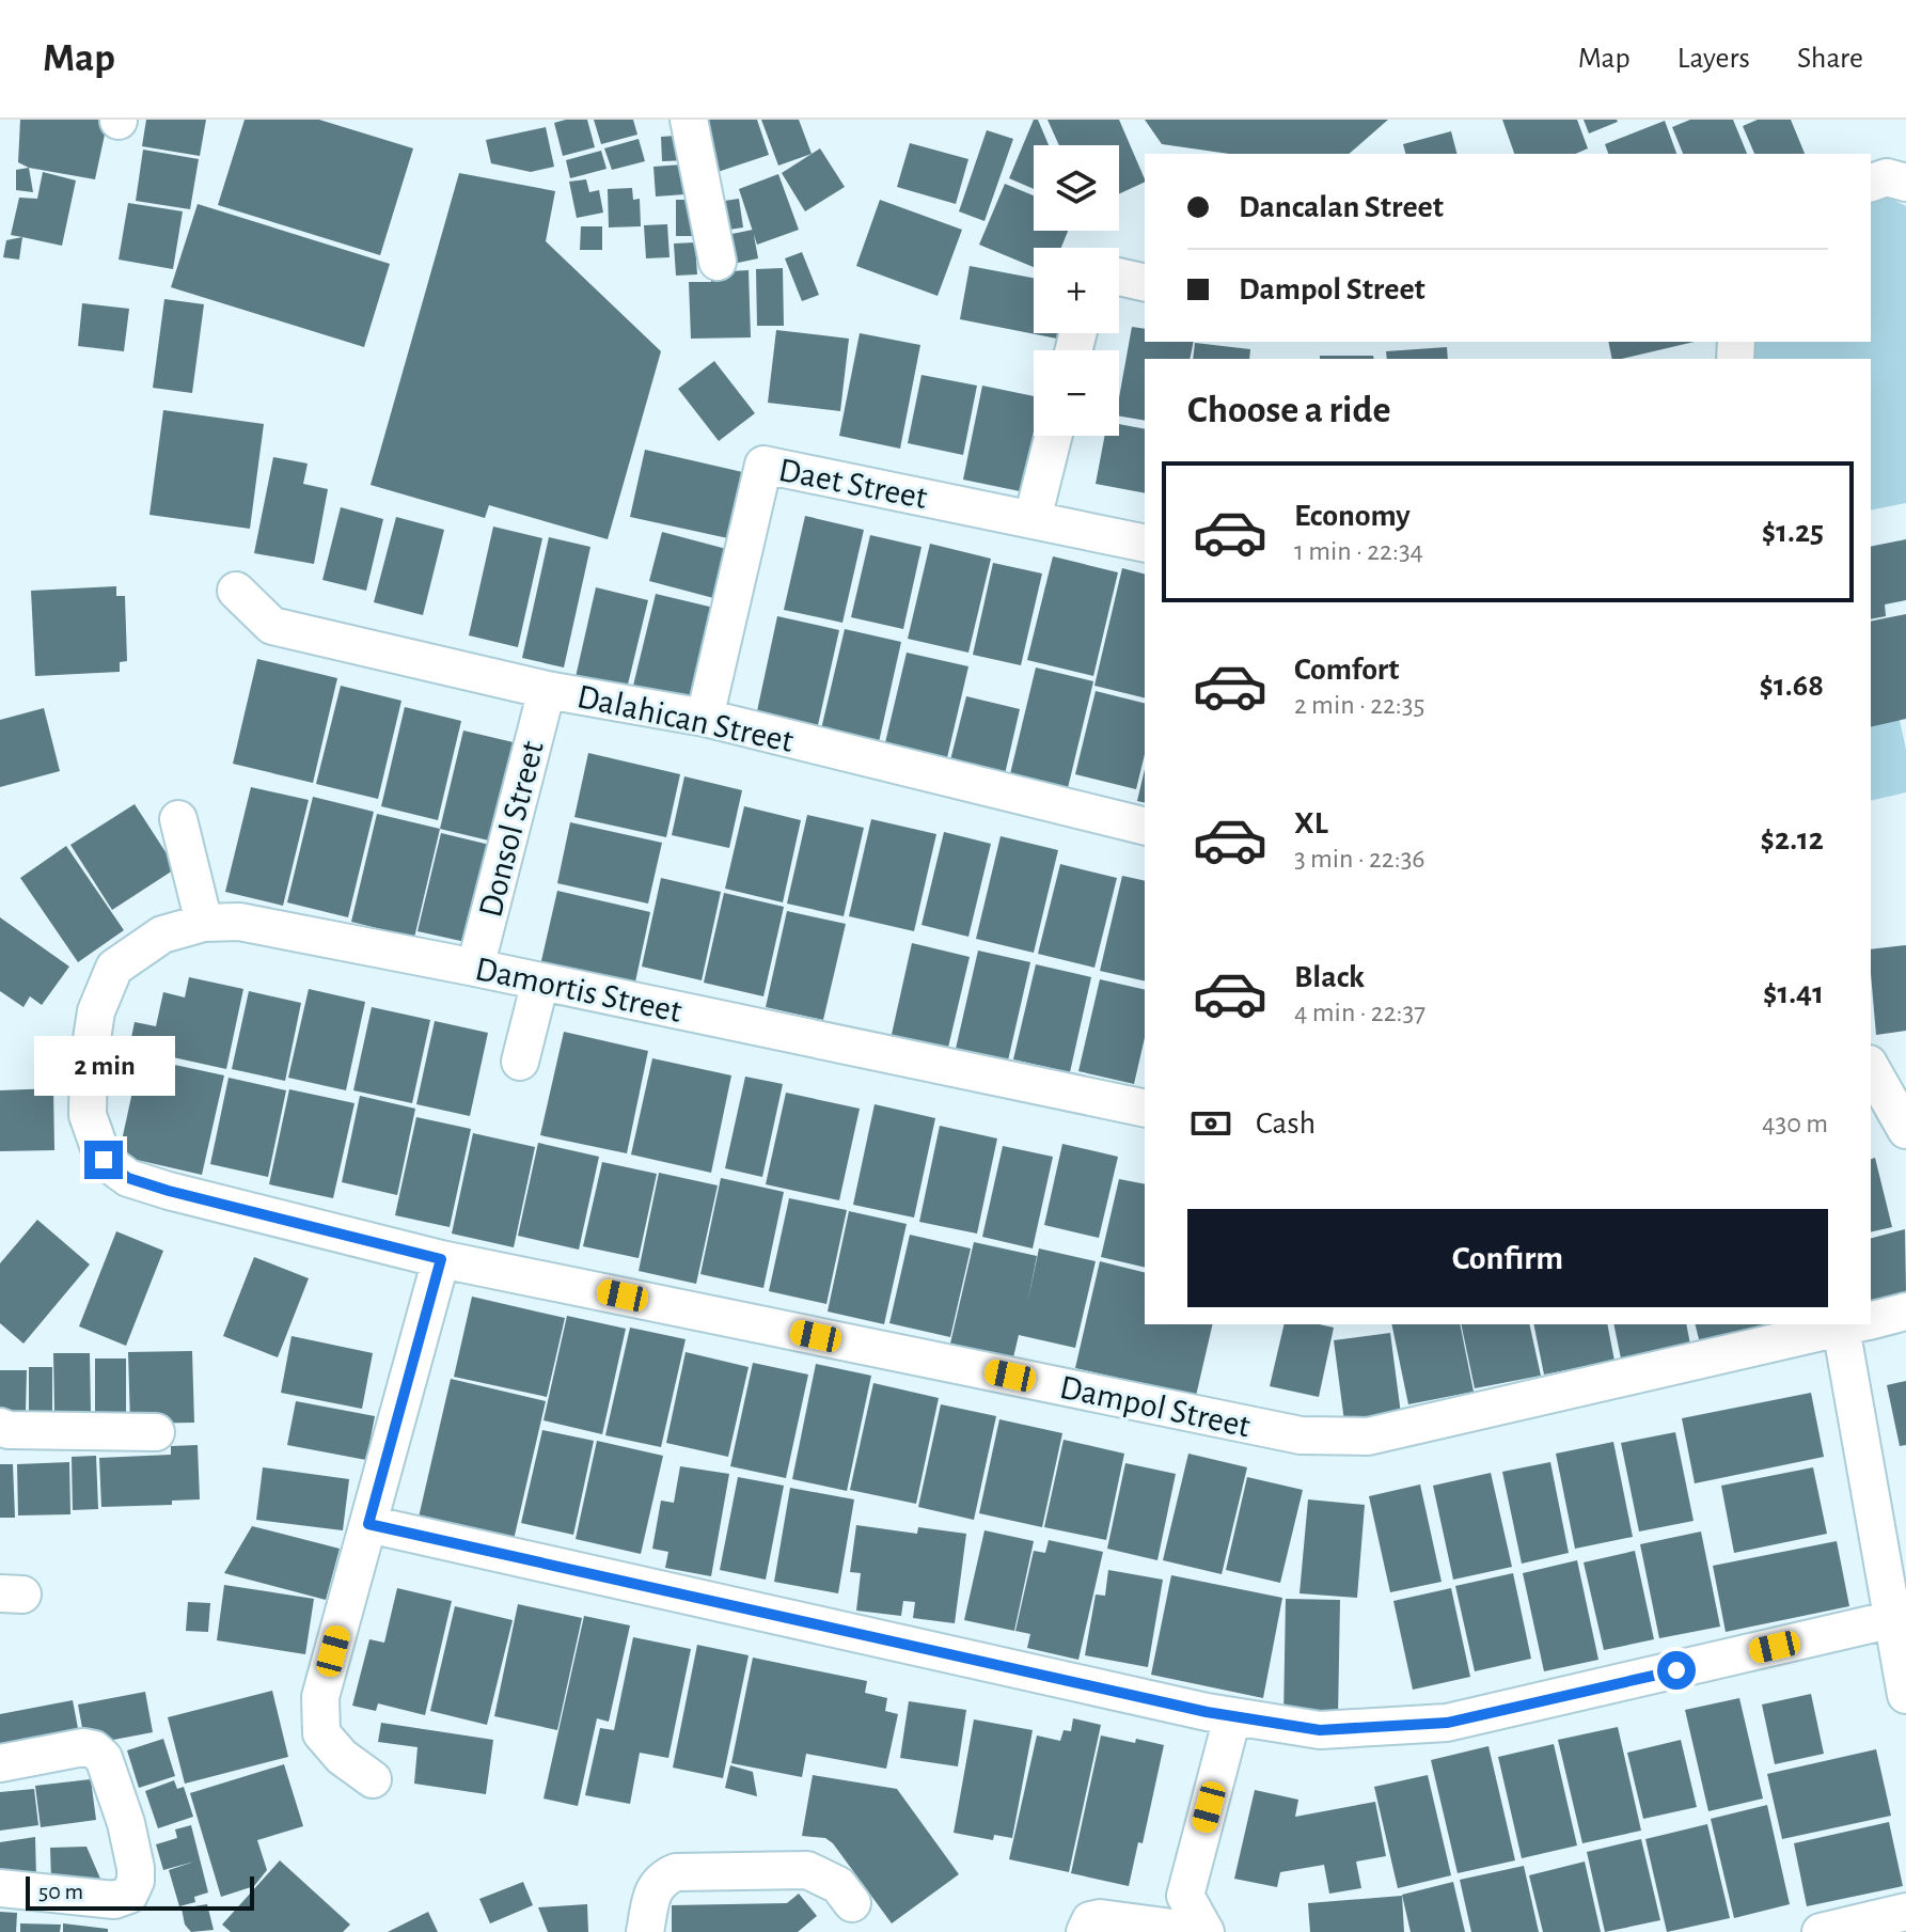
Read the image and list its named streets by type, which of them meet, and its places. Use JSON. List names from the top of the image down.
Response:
{
  "streets": {
    "street": [
      "Daet Street",
      "Dalahican Street",
      "Donsol Street",
      "Damortis Street",
      "Dampol Street"
    ]
  },
  "crossings": [
    ["Daet Street", "Dalahican Street"],
    ["Dalahican Street", "Donsol Street"],
    ["Donsol Street", "Damortis Street"],
    ["Damortis Street", "Dampol Street"]
  ],
  "scale_bar": "50 m",
  "page": {
    "header": "Map",
    "nav": ["Map", "Layers", "Share"],
    "map_buttons": ["+", "−"],
    "banner": ["Dancalan Street", "Dampol Street"],
    "heading": "Choose a ride",
    "list": [
      {
        "name": "Economy",
        "note": "1 min · 22:34",
        "value": "$1.25"
      },
      {
        "name": "Comfort",
        "note": "2 min · 22:35",
        "value": "$1.68"
      },
      {
        "name": "XL",
        "note": "3 min · 22:36",
        "value": "$2.12"
      },
      {
        "name": "Black",
        "note": "4 min · 22:37",
        "value": "$1.41"
      }
    ],
    "bubble": "2 min",
    "pay": ["Cash", "430 m"],
    "buttons": "Confirm",
    "scale": "50 m"
  }
}
